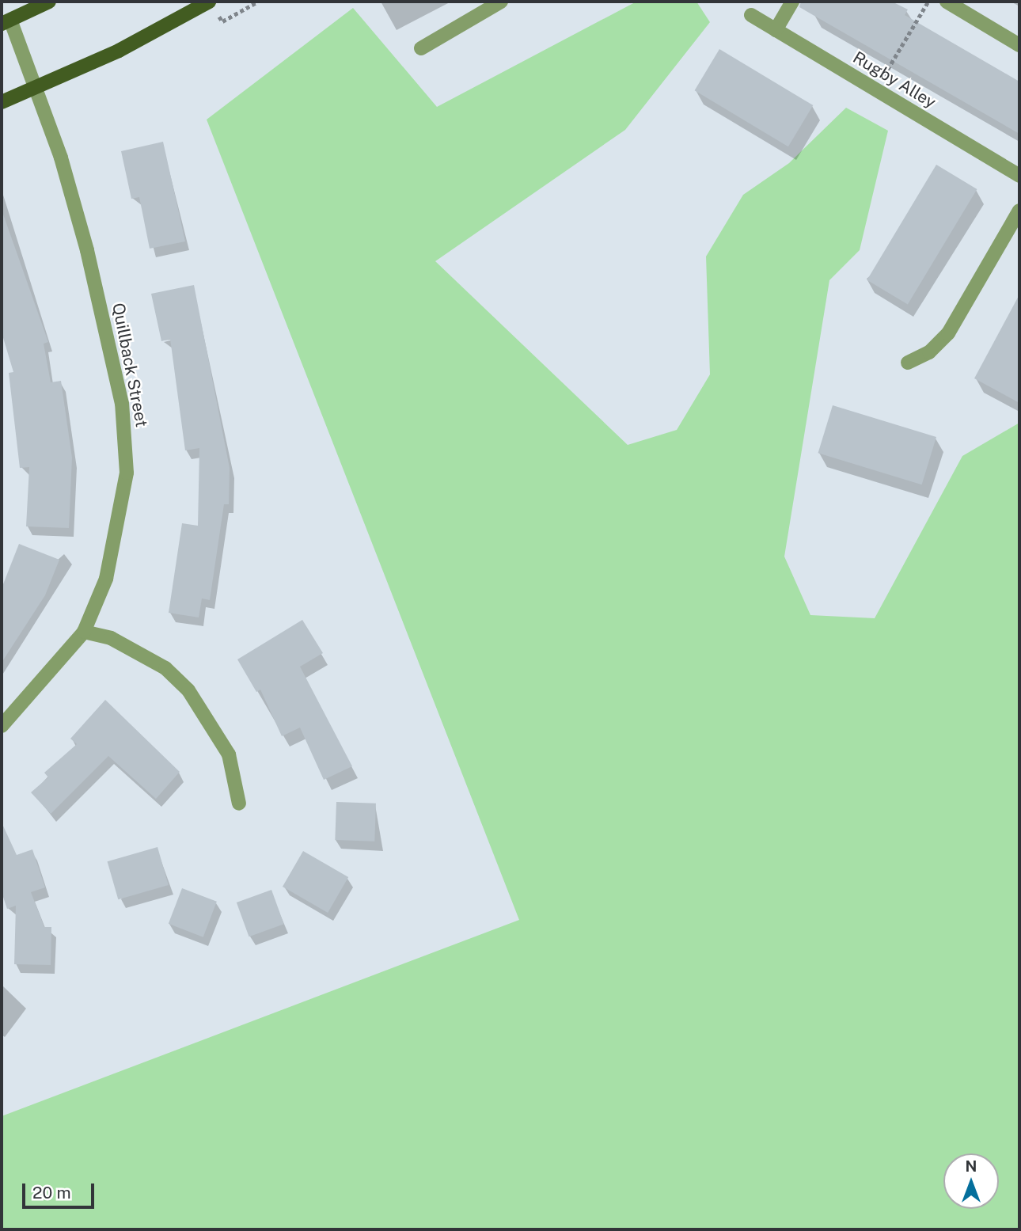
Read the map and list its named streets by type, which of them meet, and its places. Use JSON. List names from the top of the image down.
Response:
{
  "streets": {
    "street": ["Rugby Alley", "Quillback Street"]
  },
  "scale_bar": "20 m",
  "north": "top"
}
